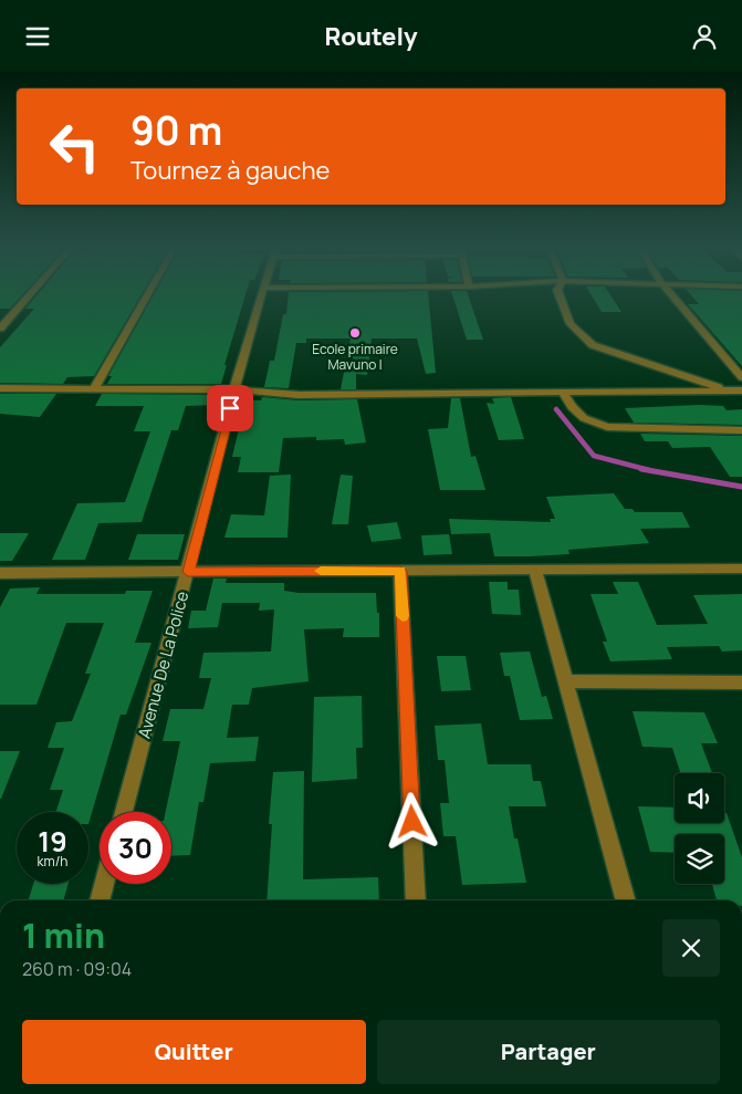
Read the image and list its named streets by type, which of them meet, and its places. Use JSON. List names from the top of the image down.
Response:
{
  "streets": {
    "street": ["Avenue De La Police"]
  },
  "places": ["Ecole primaire Mavuno I"],
  "page": {
    "header": "Routely",
    "turn": ["90 m", "Tournez à gauche"],
    "speed": "19 km/h",
    "limit": "30",
    "heading": ["1 min", "260 m · 09:04"],
    "buttons": ["Quitter", "Partager"]
  }
}
